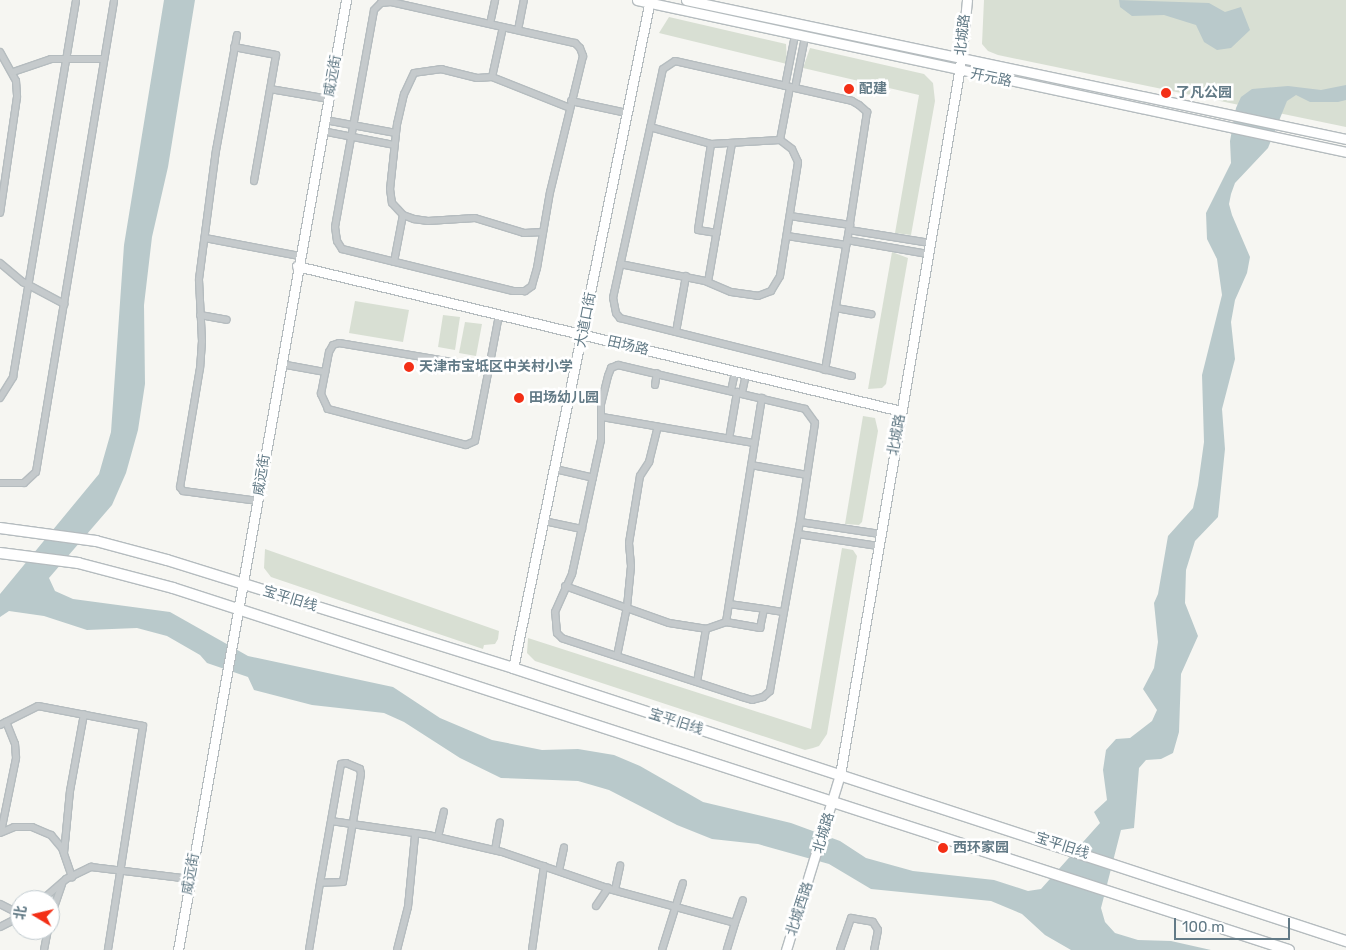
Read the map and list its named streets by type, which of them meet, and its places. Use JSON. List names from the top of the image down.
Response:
{
  "streets": {
    "main road": ["宝平旧线"],
    "street": [
      "北城路",
      "威远街",
      "开元路",
      "大道口街",
      "田场路",
      "北城西路"
    ]
  },
  "crossings": [
    ["北城路", "开元路"],
    ["北城路", "田场路"],
    ["北城路", "宝平旧线"],
    ["北城路", "北城西路"],
    ["威远街", "田场路"],
    ["威远街", "宝平旧线"],
    ["开元路", "大道口街"],
    ["大道口街", "田场路"],
    ["大道口街", "宝平旧线"]
  ],
  "places": [
    "配建",
    "了凡公园",
    "天津市宝坻区中关村小学",
    "田场幼儿园",
    "西环家园"
  ],
  "scale_bar": "100 m",
  "north": "left"
}
